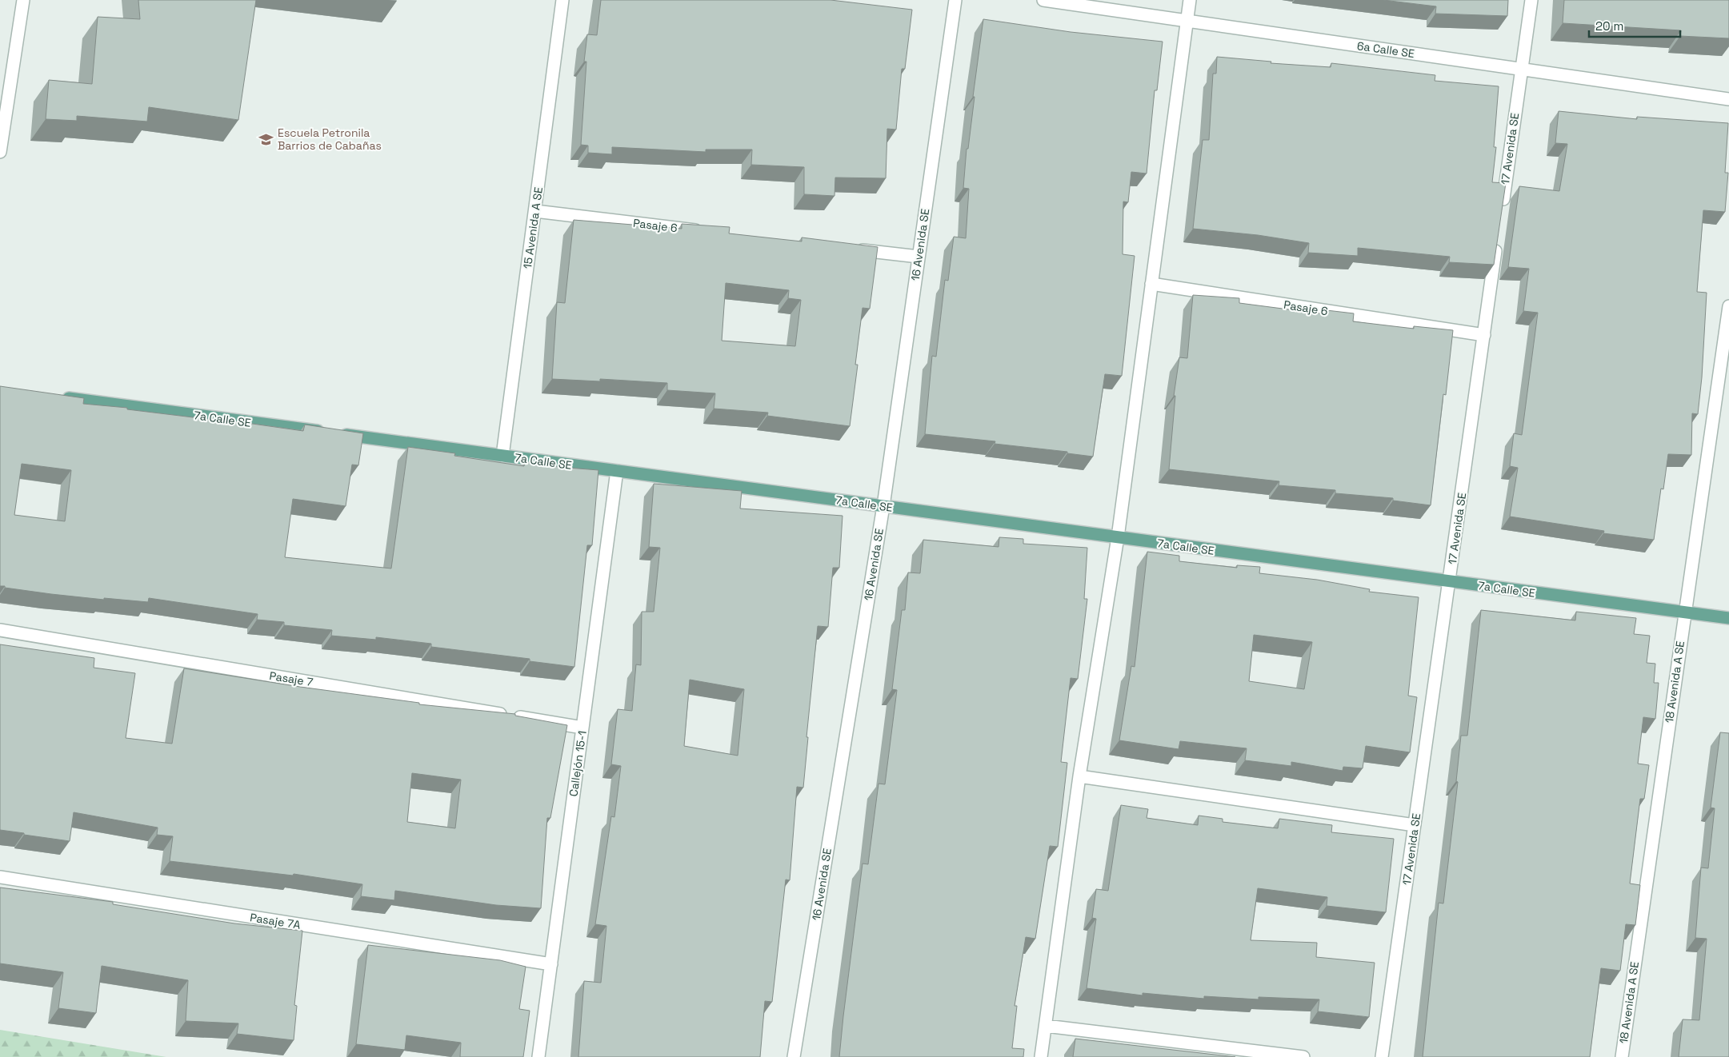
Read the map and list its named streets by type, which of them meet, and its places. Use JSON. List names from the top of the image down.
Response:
{
  "streets": {
    "main road": ["7a Calle SE"],
    "street": [
      "6a Calle SE",
      "17 Avenida SE",
      "Pasaje 6",
      "15 Avenida A SE",
      "16 Avenida SE",
      "Pasaje 7",
      "18 Avenida A SE",
      "Callejón 15-1",
      "Pasaje 7A"
    ]
  },
  "crossings": [
    ["6a Calle SE", "17 Avenida SE"],
    ["17 Avenida SE", "Pasaje 6"],
    ["17 Avenida SE", "7a Calle SE"],
    ["Pasaje 6", "15 Avenida A SE"],
    ["15 Avenida A SE", "7a Calle SE"],
    ["16 Avenida SE", "7a Calle SE"],
    ["7a Calle SE", "18 Avenida A SE"],
    ["7a Calle SE", "Callejón 15-1"],
    ["Pasaje 7", "Callejón 15-1"],
    ["Callejón 15-1", "Pasaje 7A"]
  ],
  "places": {
    "school or university": ["Escuela Petronila Barrios de Cabañas"]
  },
  "scale_bar": "20 m"
}
